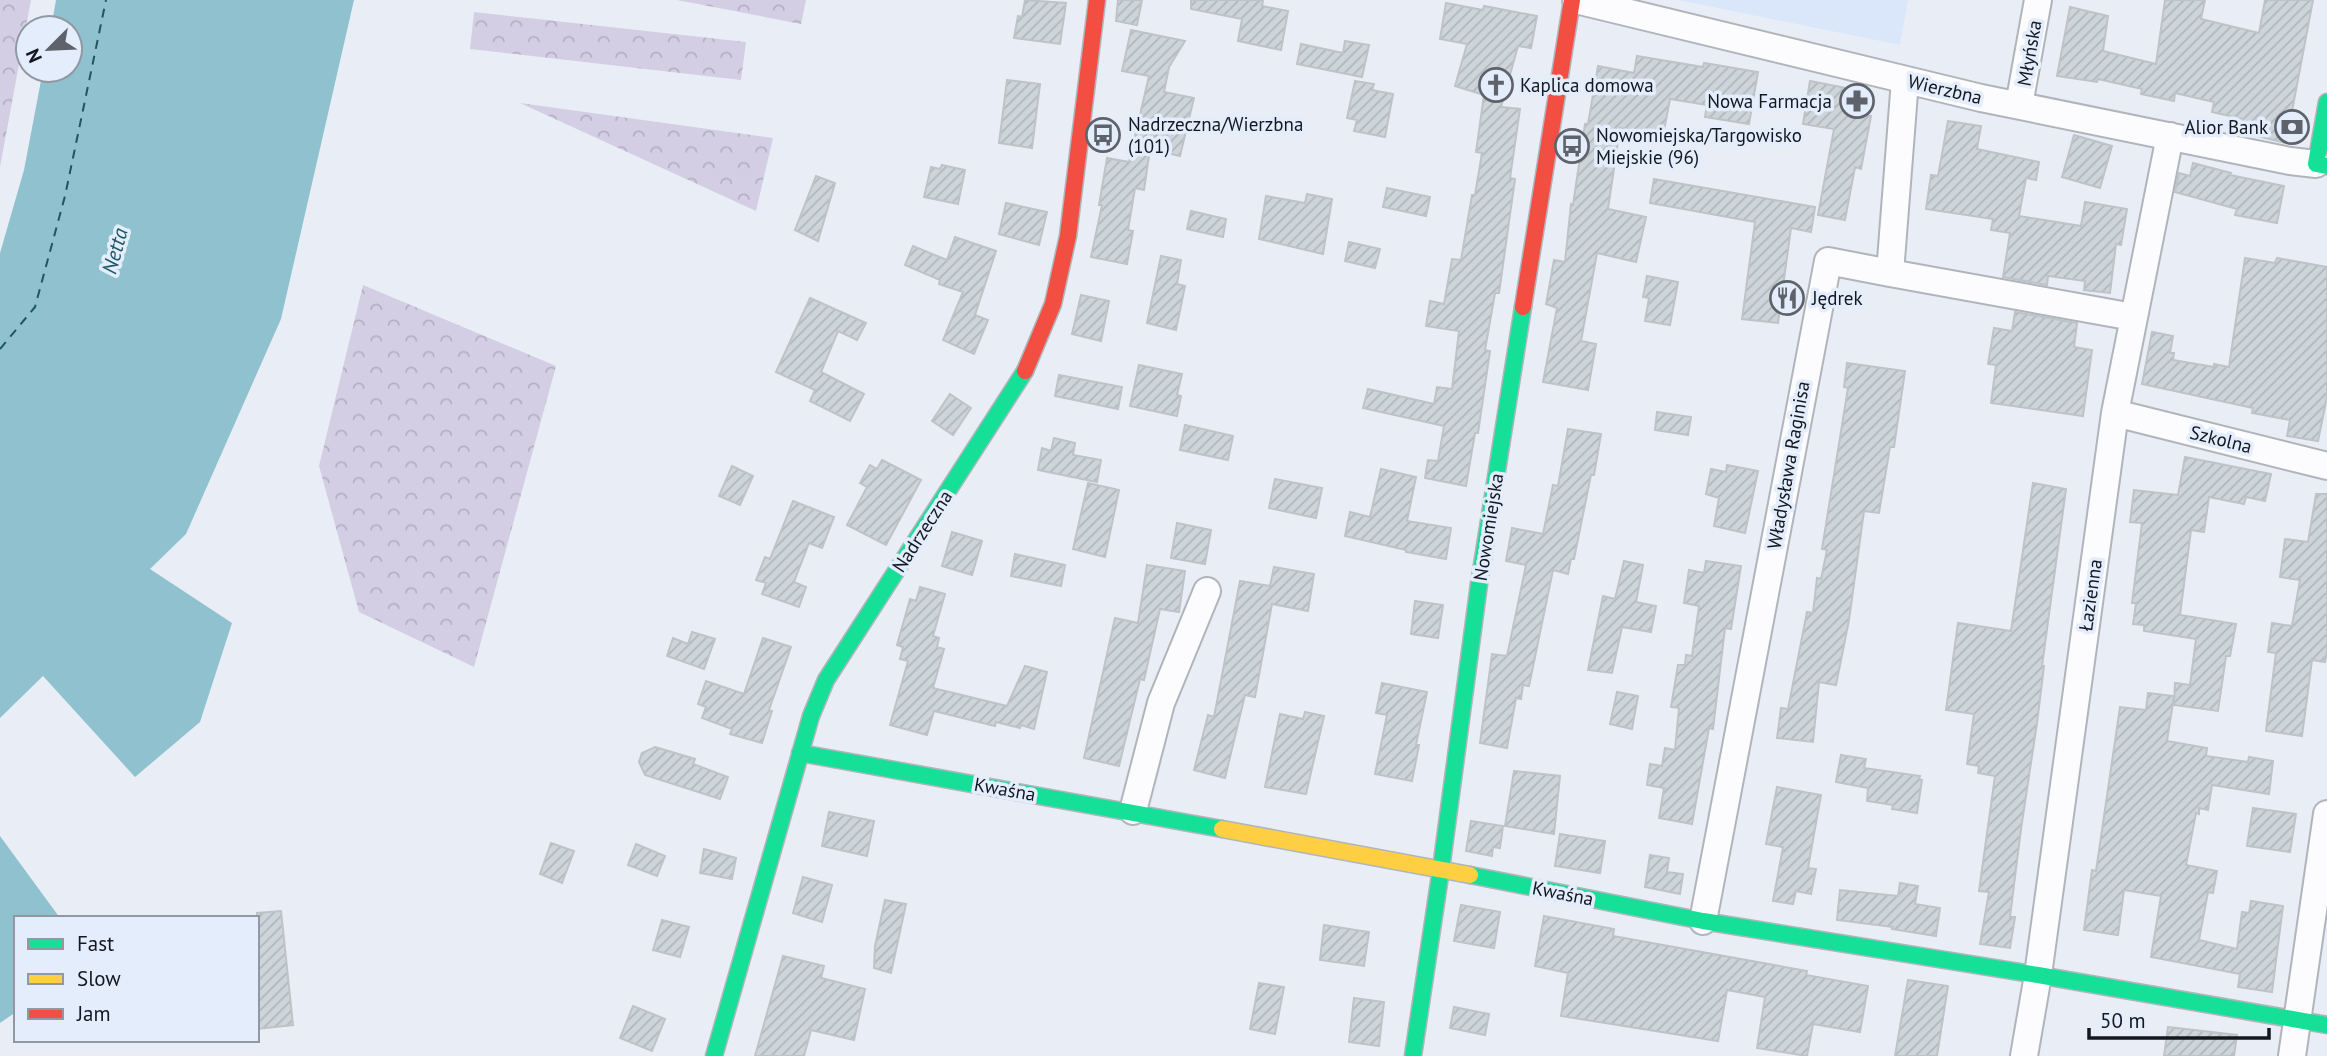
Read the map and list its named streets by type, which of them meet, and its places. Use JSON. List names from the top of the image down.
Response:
{
  "streets": {
    "street": [
      "Młyńska",
      "Wierzbna",
      "Szkolna",
      "Władysława Raginisa",
      "Nowomiejska",
      "Nadrzeczna",
      "Łazienna",
      "Kwaśna"
    ]
  },
  "crossings": [
    ["Młyńska", "Wierzbna"],
    ["Wierzbna", "Nowomiejska"],
    ["Wierzbna", "Łazienna"],
    ["Szkolna", "Łazienna"],
    ["Władysława Raginisa", "Kwaśna"],
    ["Nowomiejska", "Kwaśna"],
    ["Nadrzeczna", "Kwaśna"],
    ["Łazienna", "Kwaśna"]
  ],
  "water": ["Netta"],
  "places": {
    "church": ["Kaplica domowa"],
    "pharmacy": ["Nowa Farmacja"],
    "bank": ["Alior Bank"],
    "bus stop": ["Nadrzeczna/Wierzbna (101)", "Nowomiejska/Targowisko Miejskie (96)"],
    "restaurant": ["Jędrek"]
  },
  "legend": ["Fast", "Slow", "Jam"],
  "scale_bar": "50 m",
  "north": "bottom left"
}
